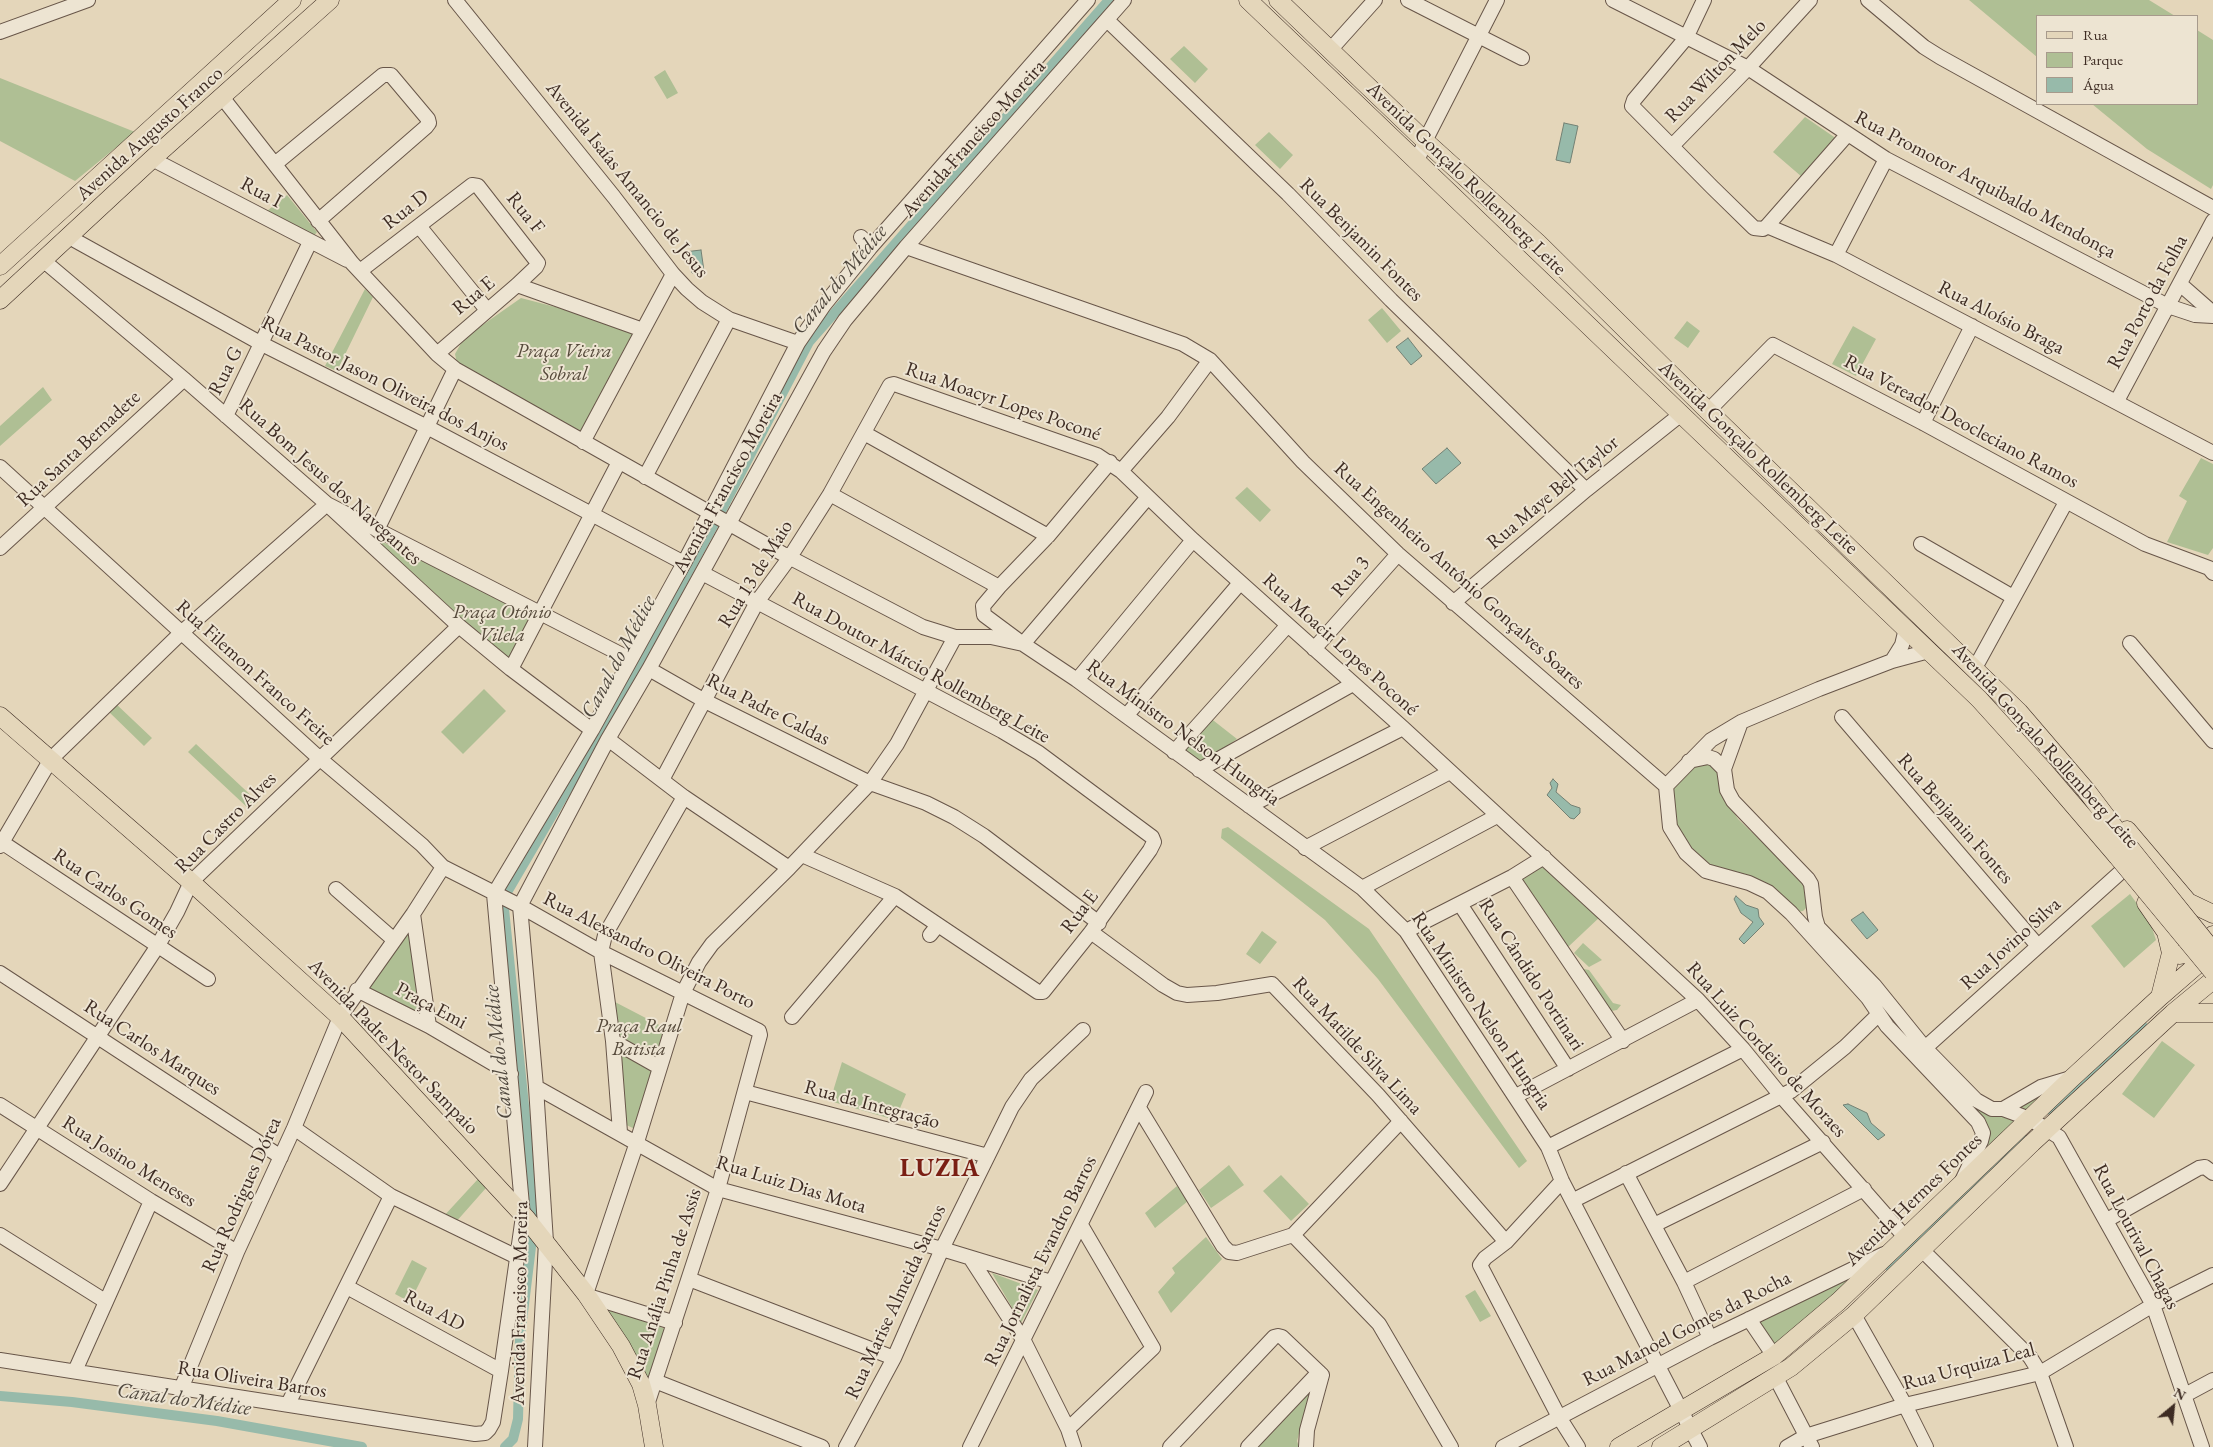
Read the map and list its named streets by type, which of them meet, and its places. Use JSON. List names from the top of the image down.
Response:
{
  "streets": {
    "main road": [
      "Avenida Augusto Franco",
      "Avenida Gonçalo Rollemberg Leite",
      "Avenida Padre Nestor Sampaio",
      "Avenida Hermes Fontes"
    ],
    "street": [
      "Rua Wilton Melo",
      "Avenida Francisco Moreira",
      "Avenida Isaías Amancio de Jesus",
      "Rua Promotor Arquibaldo Mendonça",
      "Rua I",
      "Rua D",
      "Rua F",
      "Rua Benjamin Fontes",
      "Rua E",
      "Rua Porto da Folha",
      "Rua Aloísio Braga",
      "Rua G",
      "Rua Pastor Jason Oliveira dos Anjos",
      "Rua Moacyr Lopes Poconé",
      "Rua Vereador Deocleciano Ramos",
      "Rua Santa Bernadete",
      "Rua Bom Jesus dos Navegantes",
      "Rua Maye Bell Taylor",
      "Rua 13 de Maio",
      "Rua Engenheiro Antônio Gonçalves Soares",
      "Rua 3",
      "Rua Moacir Lopes Poconé",
      "Rua Doutor Márcio Rollemberg Leite",
      "Rua Filemon Franco Freire",
      "Rua Padre Caldas",
      "Rua Ministro Nelson Hungria",
      "Rua Castro Alves",
      "Rua Carlos Gomes",
      "Rua Jovino Silva",
      "Rua Alexsandro Oliveira Porto",
      "Rua Cândido Portinari",
      "Praça Emi",
      "Rua Matilde Silva Lima",
      "Rua Carlos Marques",
      "Rua Luiz Cordeiro de Moraes",
      "Rua da Integração",
      "Rua Josino Meneses",
      "Rua Luiz Dias Mota",
      "Rua Rodrigues Dórea",
      "Rua Lourival Chagas",
      "Rua Jornalista Evandro Barros",
      "Rua Anália Pinha de Assis",
      "Rua Marise Almeida Santos",
      "Rua AD",
      "Rua Manoel Gomes da Rocha",
      "Rua Urquiza Leal",
      "Rua Oliveira Barros"
    ]
  },
  "crossings": [
    ["Rua Wilton Melo", "Rua Promotor Arquibaldo Mendonça"],
    ["Rua Wilton Melo", "Rua Aloísio Braga"],
    ["Avenida Augusto Franco", "Rua I"],
    ["Avenida Augusto Franco", "Rua Pastor Jason Oliveira dos Anjos"],
    ["Avenida Augusto Franco", "Rua Bom Jesus dos Navegantes"],
    ["Avenida Augusto Franco", "Rua Ministro Nelson Hungria"],
    ["Avenida Francisco Moreira", "Avenida Isaías Amancio de Jesus"],
    ["Avenida Francisco Moreira", "Rua Benjamin Fontes"],
    ["Avenida Francisco Moreira", "Rua Pastor Jason Oliveira dos Anjos"],
    ["Avenida Francisco Moreira", "Rua Bom Jesus dos Navegantes"],
    ["Avenida Francisco Moreira", "Rua Engenheiro Antônio Gonçalves Soares"],
    ["Avenida Francisco Moreira", "Rua Doutor Márcio Rollemberg Leite"],
    ["Avenida Francisco Moreira", "Rua Filemon Franco Freire"],
    ["Avenida Francisco Moreira", "Rua Padre Caldas"],
    ["Avenida Francisco Moreira", "Rua Ministro Nelson Hungria"],
    ["Avenida Francisco Moreira", "Rua Alexsandro Oliveira Porto"],
    ["Avenida Francisco Moreira", "Praça Emi"],
    ["Avenida Francisco Moreira", "Avenida Padre Nestor Sampaio"],
    ["Avenida Francisco Moreira", "Rua Luiz Dias Mota"],
    ["Avenida Francisco Moreira", "Rua AD"],
    ["Avenida Francisco Moreira", "Rua Oliveira Barros"],
    ["Avenida Gonçalo Rollemberg Leite", "Rua Vereador Deocleciano Ramos"],
    ["Avenida Gonçalo Rollemberg Leite", "Rua Maye Bell Taylor"],
    ["Avenida Gonçalo Rollemberg Leite", "Rua Jovino Silva"],
    ["Rua Promotor Arquibaldo Mendonça", "Rua Porto da Folha"],
    ["Rua Promotor Arquibaldo Mendonça", "Rua Aloísio Braga"],
    ["Rua I", "Rua D"],
    ["Rua I", "Rua G"],
    ["Rua I", "Rua Ministro Nelson Hungria"],
    ["Rua D", "Rua F"],
    ["Rua D", "Rua Ministro Nelson Hungria"],
    ["Rua F", "Rua E"],
    ["Rua Benjamin Fontes", "Rua Maye Bell Taylor"],
    ["Rua Benjamin Fontes", "Rua Jovino Silva"],
    ["Rua E", "Rua Doutor Márcio Rollemberg Leite"],
    ["Rua E", "Rua Padre Caldas"],
    ["Rua E", "Rua Ministro Nelson Hungria"],
    ["Rua E", "Rua Matilde Silva Lima"],
    ["Rua Porto da Folha", "Rua Aloísio Braga"],
    ["Rua G", "Rua Pastor Jason Oliveira dos Anjos"],
    ["Rua G", "Rua Bom Jesus dos Navegantes"],
    ["Rua Moacyr Lopes Poconé", "Rua 13 de Maio"],
    ["Rua Moacyr Lopes Poconé", "Rua Moacir Lopes Poconé"],
    ["Rua Santa Bernadete", "Rua Bom Jesus dos Navegantes"],
    ["Rua Santa Bernadete", "Rua Filemon Franco Freire"],
    ["Rua Bom Jesus dos Navegantes", "Rua Castro Alves"],
    ["Rua Maye Bell Taylor", "Rua Engenheiro Antônio Gonçalves Soares"],
    ["Rua 13 de Maio", "Rua Doutor Márcio Rollemberg Leite"],
    ["Rua 13 de Maio", "Rua Padre Caldas"],
    ["Rua 13 de Maio", "Rua Ministro Nelson Hungria"],
    ["Rua Engenheiro Antônio Gonçalves Soares", "Rua 3"],
    ["Rua 3", "Rua Moacir Lopes Poconé"],
    ["Rua Moacir Lopes Poconé", "Rua Luiz Cordeiro de Moraes"],
    ["Rua Filemon Franco Freire", "Rua Castro Alves"],
    ["Rua Filemon Franco Freire", "Rua Alexsandro Oliveira Porto"],
    ["Rua Filemon Franco Freire", "Rua Rodrigues Dórea"],
    ["Rua Padre Caldas", "Rua Matilde Silva Lima"],
    ["Rua Ministro Nelson Hungria", "Avenida Hermes Fontes"],
    ["Rua Ministro Nelson Hungria", "Rua Manoel Gomes da Rocha"],
    ["Rua Castro Alves", "Rua Carlos Gomes"],
    ["Rua Castro Alves", "Avenida Padre Nestor Sampaio"],
    ["Rua Castro Alves", "Rua Carlos Marques"],
    ["Rua Castro Alves", "Rua Josino Meneses"],
    ["Rua Alexsandro Oliveira Porto", "Rua Anália Pinha de Assis"],
    ["Praça Emi", "Rua Rodrigues Dórea"],
    ["Avenida Padre Nestor Sampaio", "Rua Rodrigues Dórea"],
    ["Avenida Padre Nestor Sampaio", "Rua Anália Pinha de Assis"],
    ["Rua Carlos Marques", "Rua Rodrigues Dórea"],
    ["Rua Luiz Cordeiro de Moraes", "Avenida Hermes Fontes"],
    ["Rua da Integração", "Rua Anália Pinha de Assis"],
    ["Rua da Integração", "Rua Marise Almeida Santos"],
    ["Rua Josino Meneses", "Rua Rodrigues Dórea"],
    ["Rua Luiz Dias Mota", "Rua Jornalista Evandro Barros"],
    ["Rua Luiz Dias Mota", "Rua Anália Pinha de Assis"],
    ["Rua Luiz Dias Mota", "Rua Marise Almeida Santos"],
    ["Rua Rodrigues Dórea", "Rua Oliveira Barros"],
    ["Avenida Hermes Fontes", "Rua Lourival Chagas"],
    ["Avenida Hermes Fontes", "Rua Manoel Gomes da Rocha"],
    ["Rua Lourival Chagas", "Rua Urquiza Leal"]
  ],
  "districts": ["LUZIA"],
  "water": ["Canal do Médice"],
  "parks": ["Praça Vieira Sobral", "Praça Otônio Vilela", "Praça Raul Batista"],
  "legend": ["Rua", "Parque", "Água"],
  "north": "top right"
}
